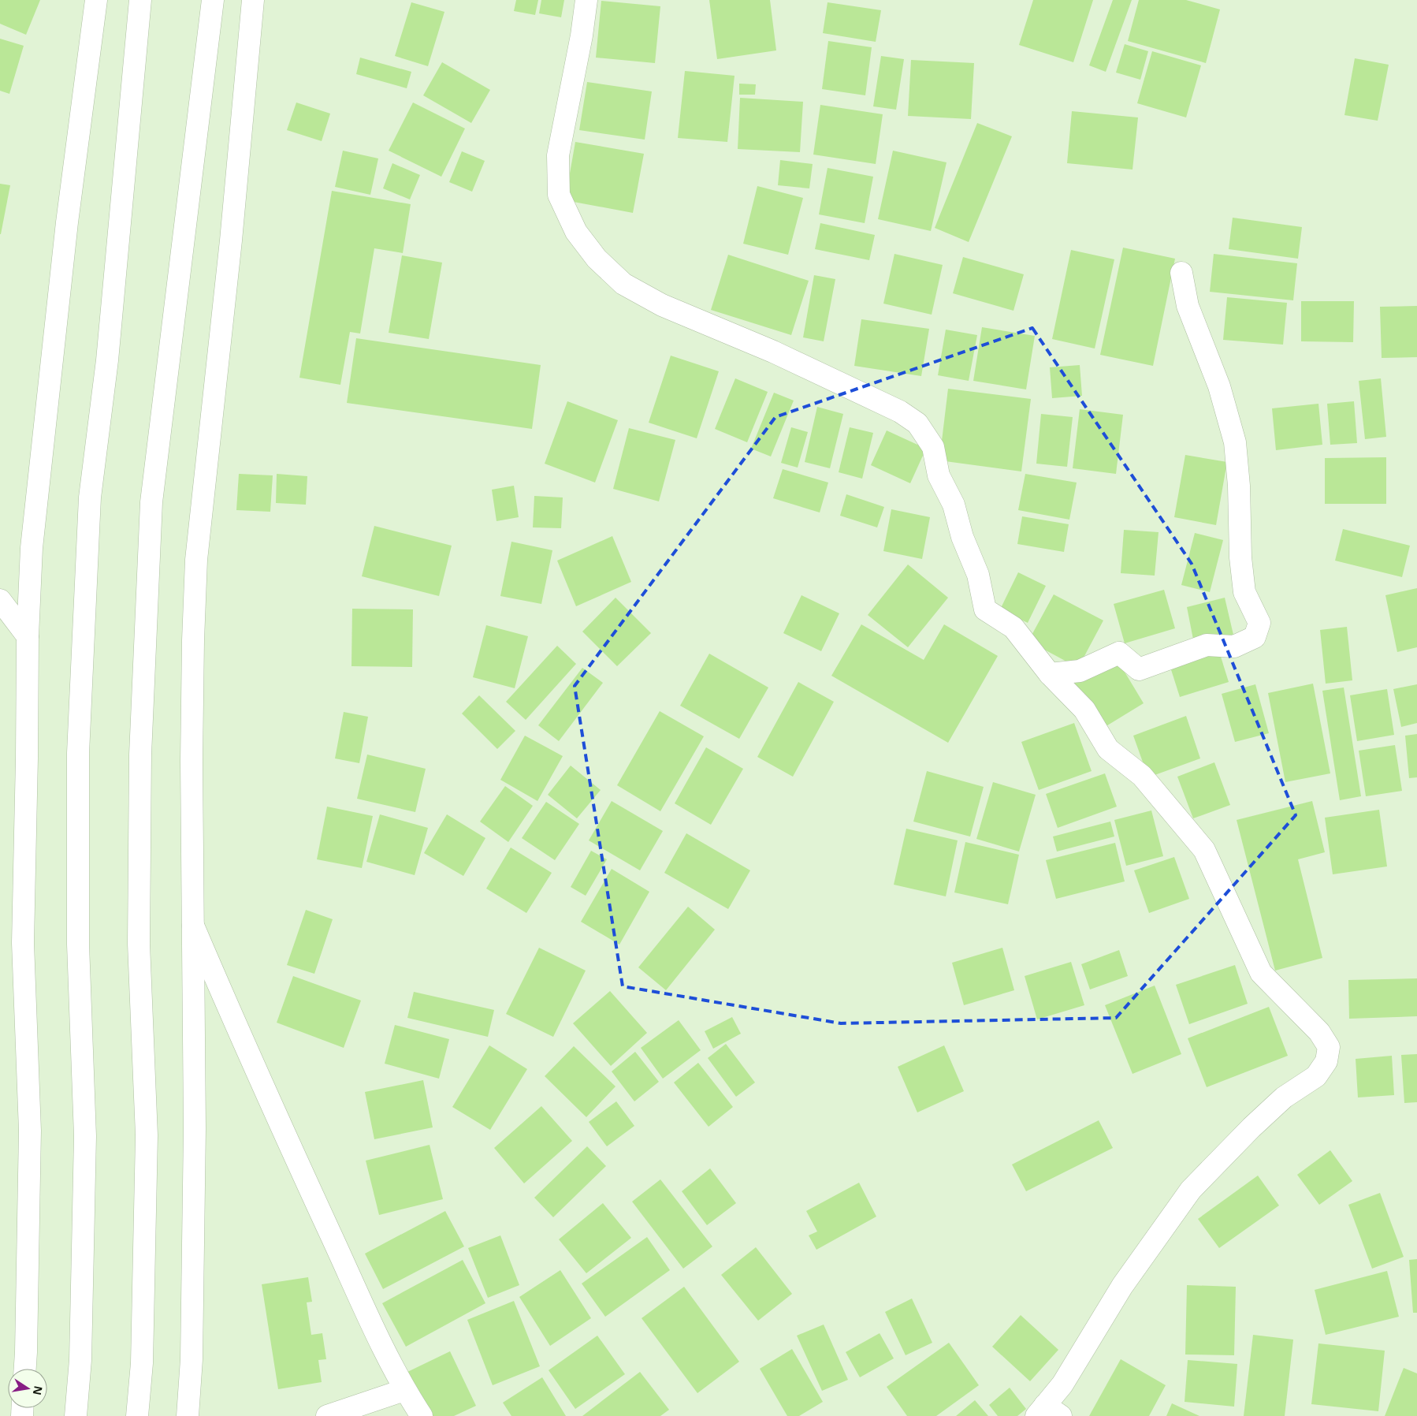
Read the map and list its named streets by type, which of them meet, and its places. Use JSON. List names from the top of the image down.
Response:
{
  "north": "right"
}
